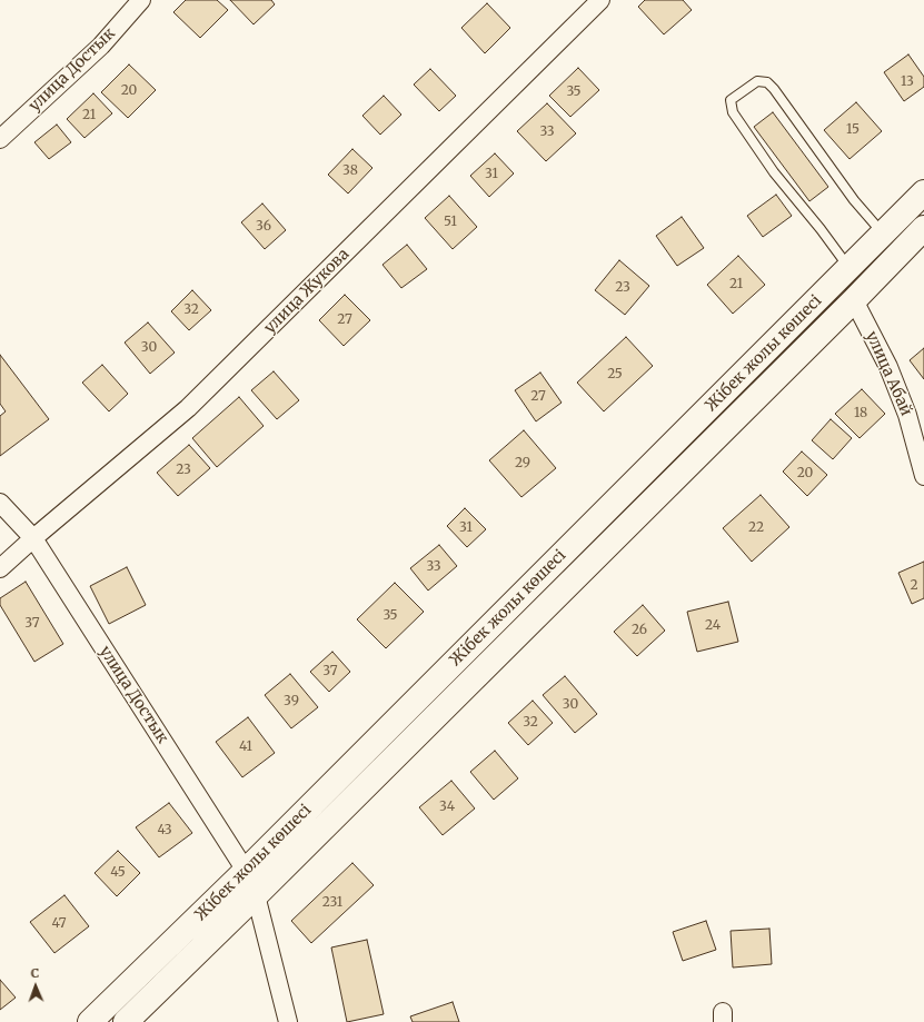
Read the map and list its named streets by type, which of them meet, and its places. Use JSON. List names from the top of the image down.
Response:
{
  "streets": {
    "main road": ["Жібек жолы көшесі"],
    "street": ["улица Достык", "улица Жукова", "улица Абай"]
  },
  "crossings": [
    ["улица Достык", "улица Жукова"],
    ["улица Достык", "Жібек жолы көшесі"],
    ["Жібек жолы көшесі", "улица Абай"]
  ],
  "house_numbers": [
    "13",
    "20",
    "35",
    "21",
    "15",
    "33",
    "38",
    "31",
    "51",
    "36",
    "21",
    "23",
    "32",
    "27",
    "30",
    "25",
    "27",
    "18",
    "29",
    "23",
    "20",
    "31",
    "22",
    "33",
    "2",
    "35",
    "37",
    "24",
    "26",
    "37",
    "39",
    "30",
    "32",
    "41",
    "34",
    "43",
    "45",
    "231",
    "47"
  ],
  "north": "top"
}
